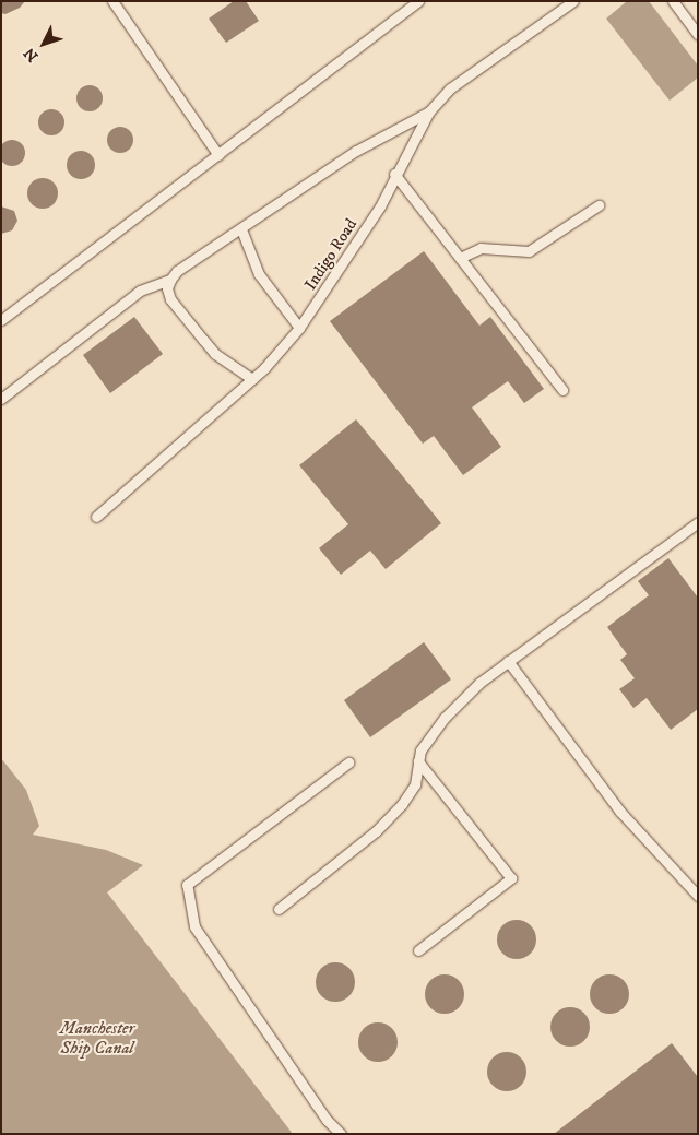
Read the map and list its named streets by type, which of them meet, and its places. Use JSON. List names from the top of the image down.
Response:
{
  "streets": {
    "lane": ["Indigo Road"]
  },
  "water": ["Manchester Ship Canal"],
  "north": "bottom left"
}
